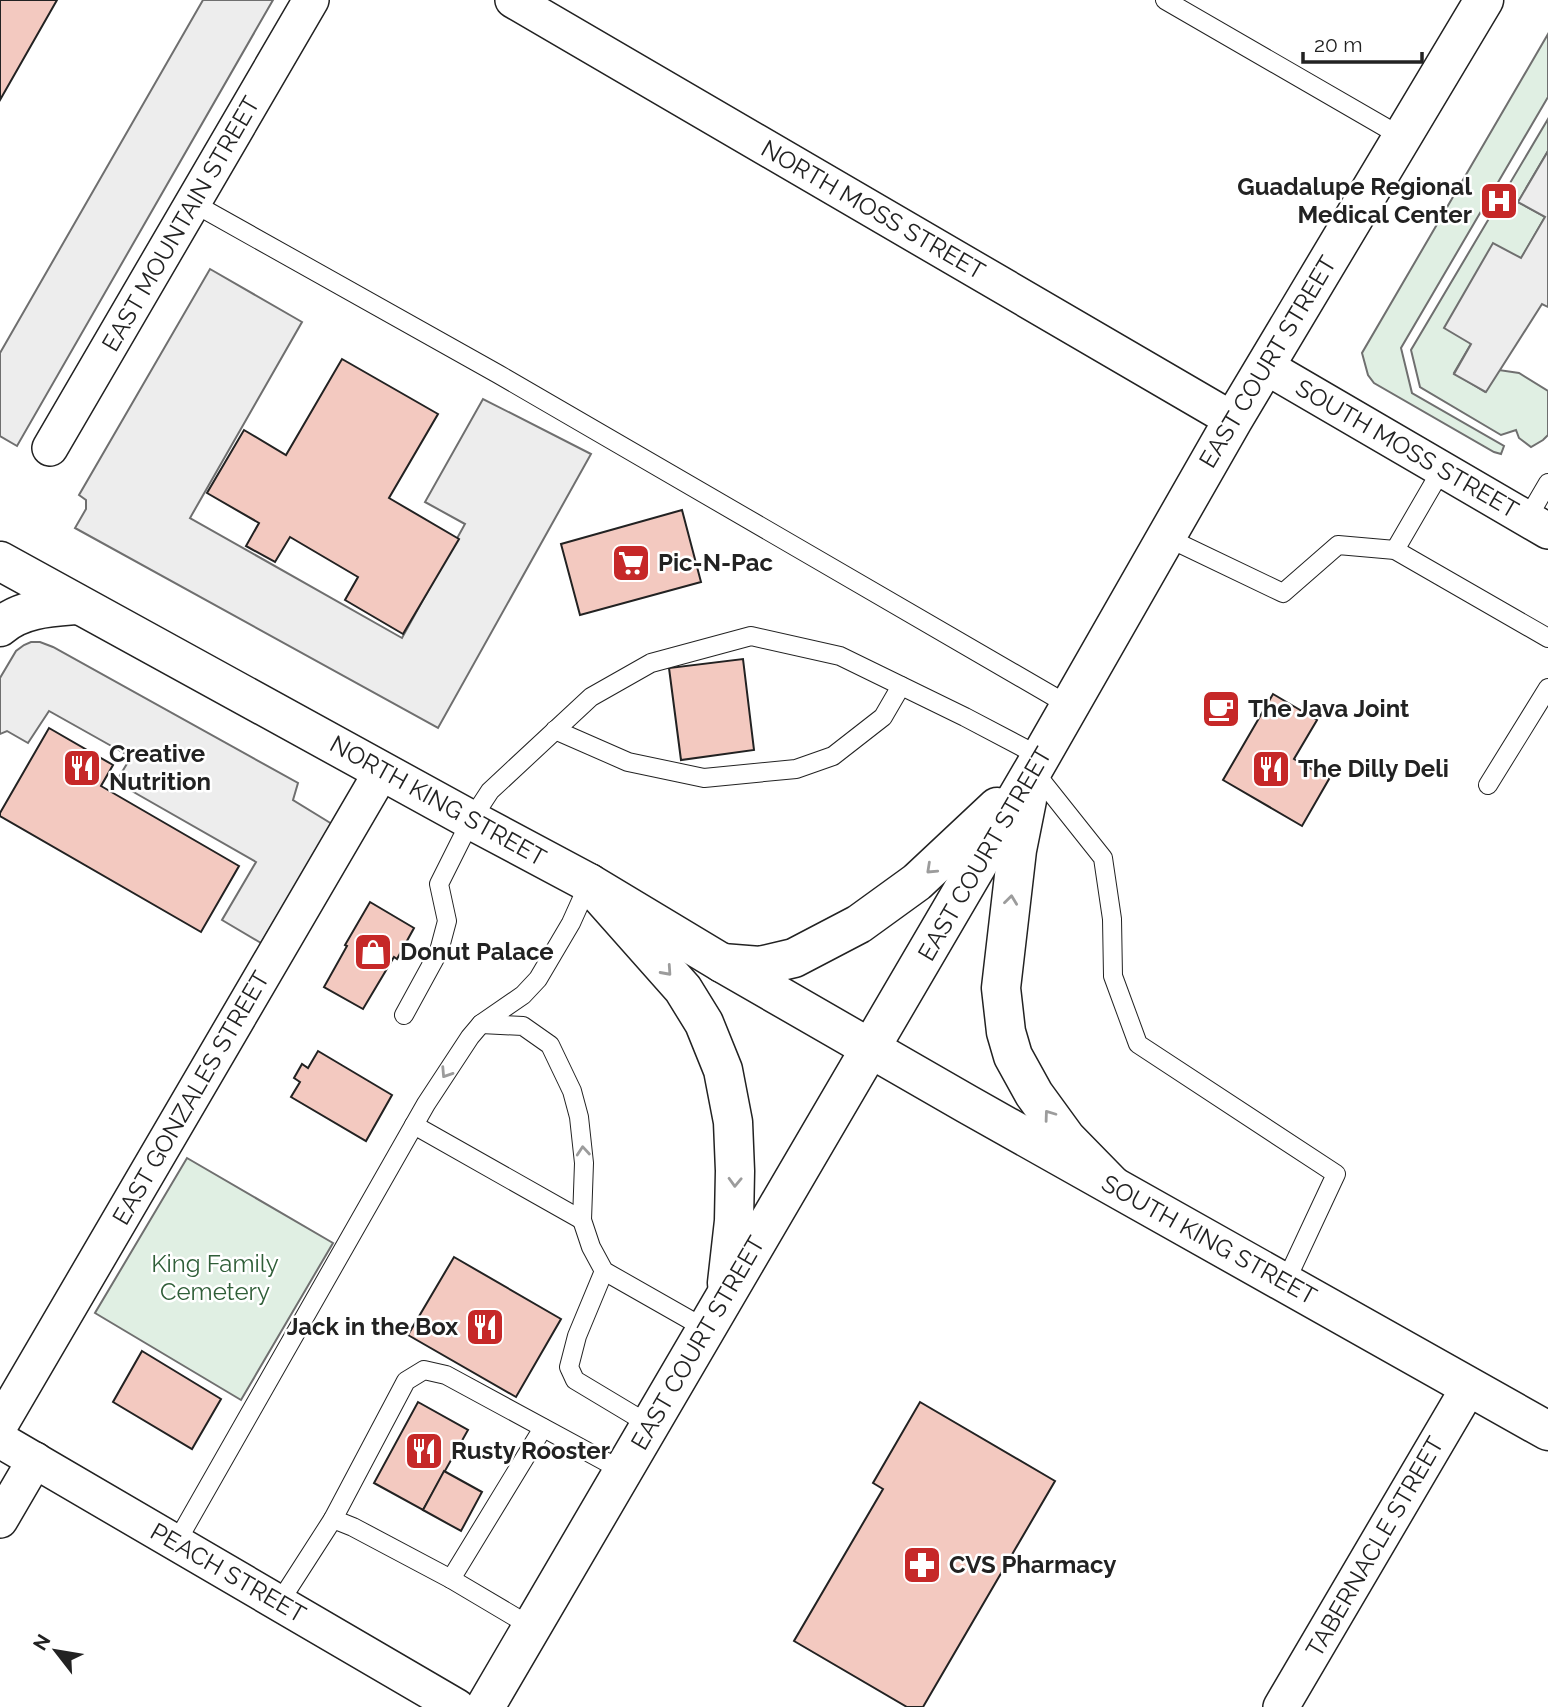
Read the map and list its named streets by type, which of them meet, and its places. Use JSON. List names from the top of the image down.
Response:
{
  "streets": {
    "main road": ["EAST COURT STREET", "NORTH KING STREET", "SOUTH KING STREET"],
    "street": [
      "NORTH MOSS STREET",
      "EAST MOUNTAIN STREET",
      "SOUTH MOSS STREET",
      "EAST GONZALES STREET",
      "TABERNACLE STREET",
      "PEACH STREET"
    ]
  },
  "crossings": [
    ["NORTH MOSS STREET", "EAST COURT STREET"],
    ["EAST COURT STREET", "SOUTH MOSS STREET"],
    ["EAST COURT STREET", "NORTH KING STREET"],
    ["EAST COURT STREET", "SOUTH KING STREET"],
    ["NORTH KING STREET", "EAST GONZALES STREET"],
    ["NORTH KING STREET", "SOUTH KING STREET"],
    ["SOUTH KING STREET", "TABERNACLE STREET"]
  ],
  "parks": ["King Family Cemetery"],
  "places": {
    "hospital": ["Guadalupe Regional Medical Center"],
    "supermarket": ["Pic-N-Pac"],
    "cafe": ["The Java Joint"],
    "restaurant": [
      "Creative Nutrition",
      "The Dilly Deli",
      "Jack in the Box",
      "Rusty Rooster"
    ],
    "shop": ["Donut Palace"],
    "pharmacy": ["CVS Pharmacy"]
  },
  "scale_bar": "20 m",
  "north": "top left"
}
